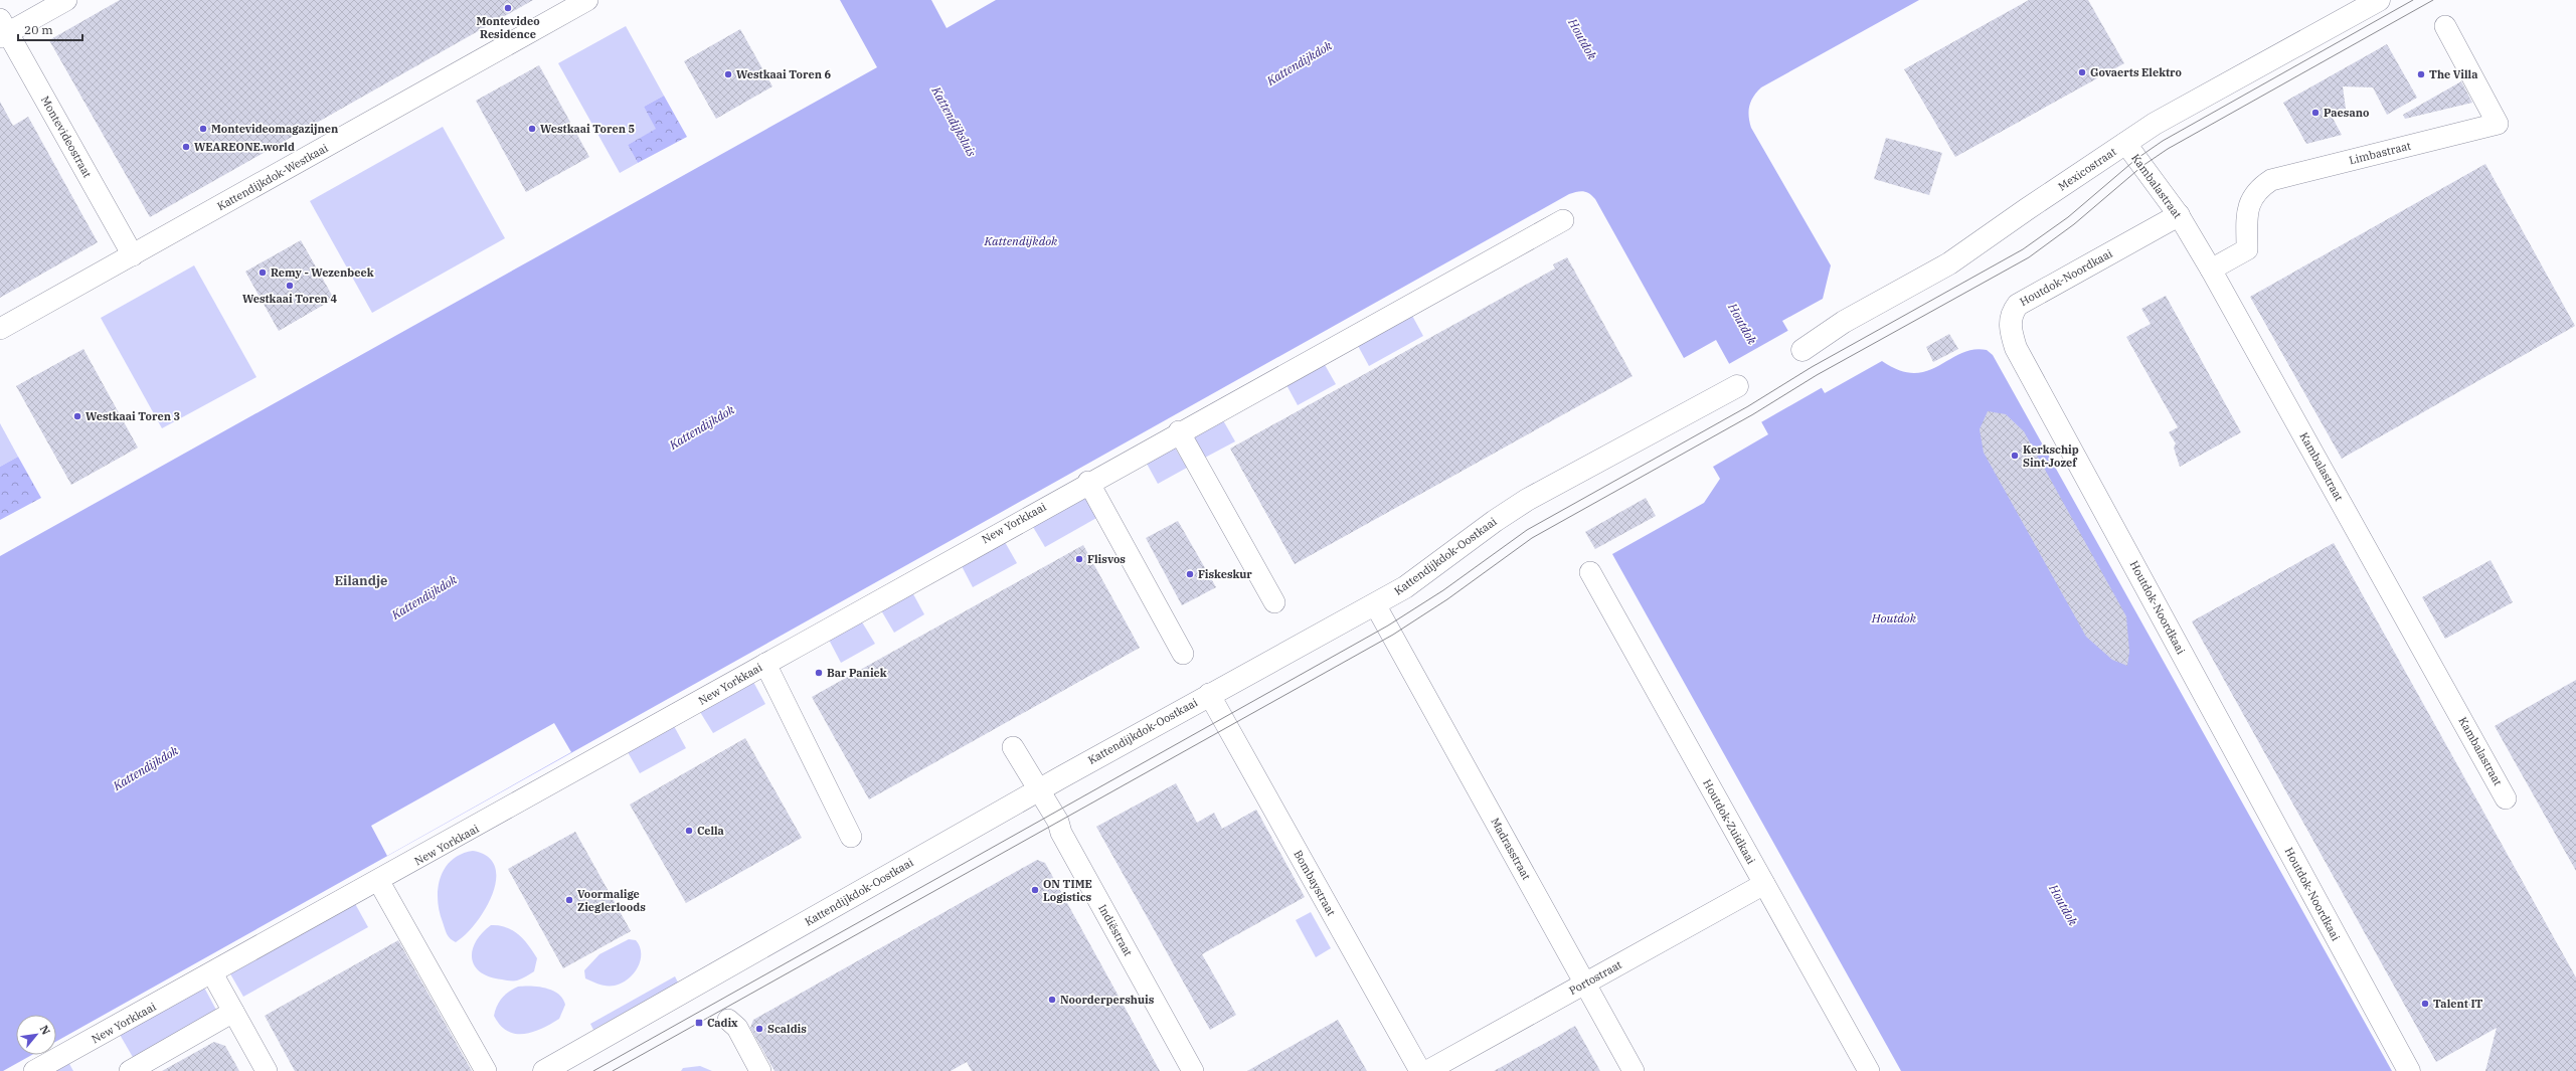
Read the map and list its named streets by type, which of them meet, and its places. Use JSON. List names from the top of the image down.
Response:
{
  "streets": {
    "street": [
      "Montevideostraat",
      "Limbastraat",
      "Mexicostraat",
      "Kattendijkdok-Westkaai",
      "Kambalastraat",
      "Houtdok-Noordkaai",
      "New Yorkkaai",
      "Kattendijkdok-Oostkaai",
      "Houtdok-Zuidkaai",
      "Madrasstraat",
      "Bombaystraat",
      "Indiëstraat",
      "Portostraat"
    ]
  },
  "crossings": [
    ["Montevideostraat", "Kattendijkdok-Westkaai"],
    ["Limbastraat", "Kambalastraat"],
    ["Mexicostraat", "Kambalastraat"],
    ["Kambalastraat", "Houtdok-Noordkaai"],
    ["Kattendijkdok-Oostkaai", "Madrasstraat"],
    ["Kattendijkdok-Oostkaai", "Bombaystraat"],
    ["Kattendijkdok-Oostkaai", "Indiëstraat"],
    ["Houtdok-Zuidkaai", "Portostraat"],
    ["Madrasstraat", "Portostraat"]
  ],
  "districts": ["Eilandje"],
  "water": ["Houtdok", "Kattendijkdok", "Kattendijksluis"],
  "places": {
    "other": [
      "Montevideo Residence",
      "Govaerts Elektro",
      "Westkaai Toren 6",
      "The Villa",
      "Paesano",
      "Montevideomagazijnen",
      "Westkaai Toren 5",
      "WEAREONE.world",
      "Remy - Wezenbeek",
      "Westkaai Toren 4",
      "Westkaai Toren 3",
      "Kerkschip Sint-Jozef",
      "Flisvos",
      "Fiskeskur",
      "Bar Paniek",
      "Cella",
      "ON TIME Logistics",
      "Voormalige Zieglerloods",
      "Noorderpershuis",
      "Talent IT",
      "Scaldis"
    ],
    "transit": ["Cadix"]
  },
  "scale_bar": "20 m",
  "north": "top right"
}
